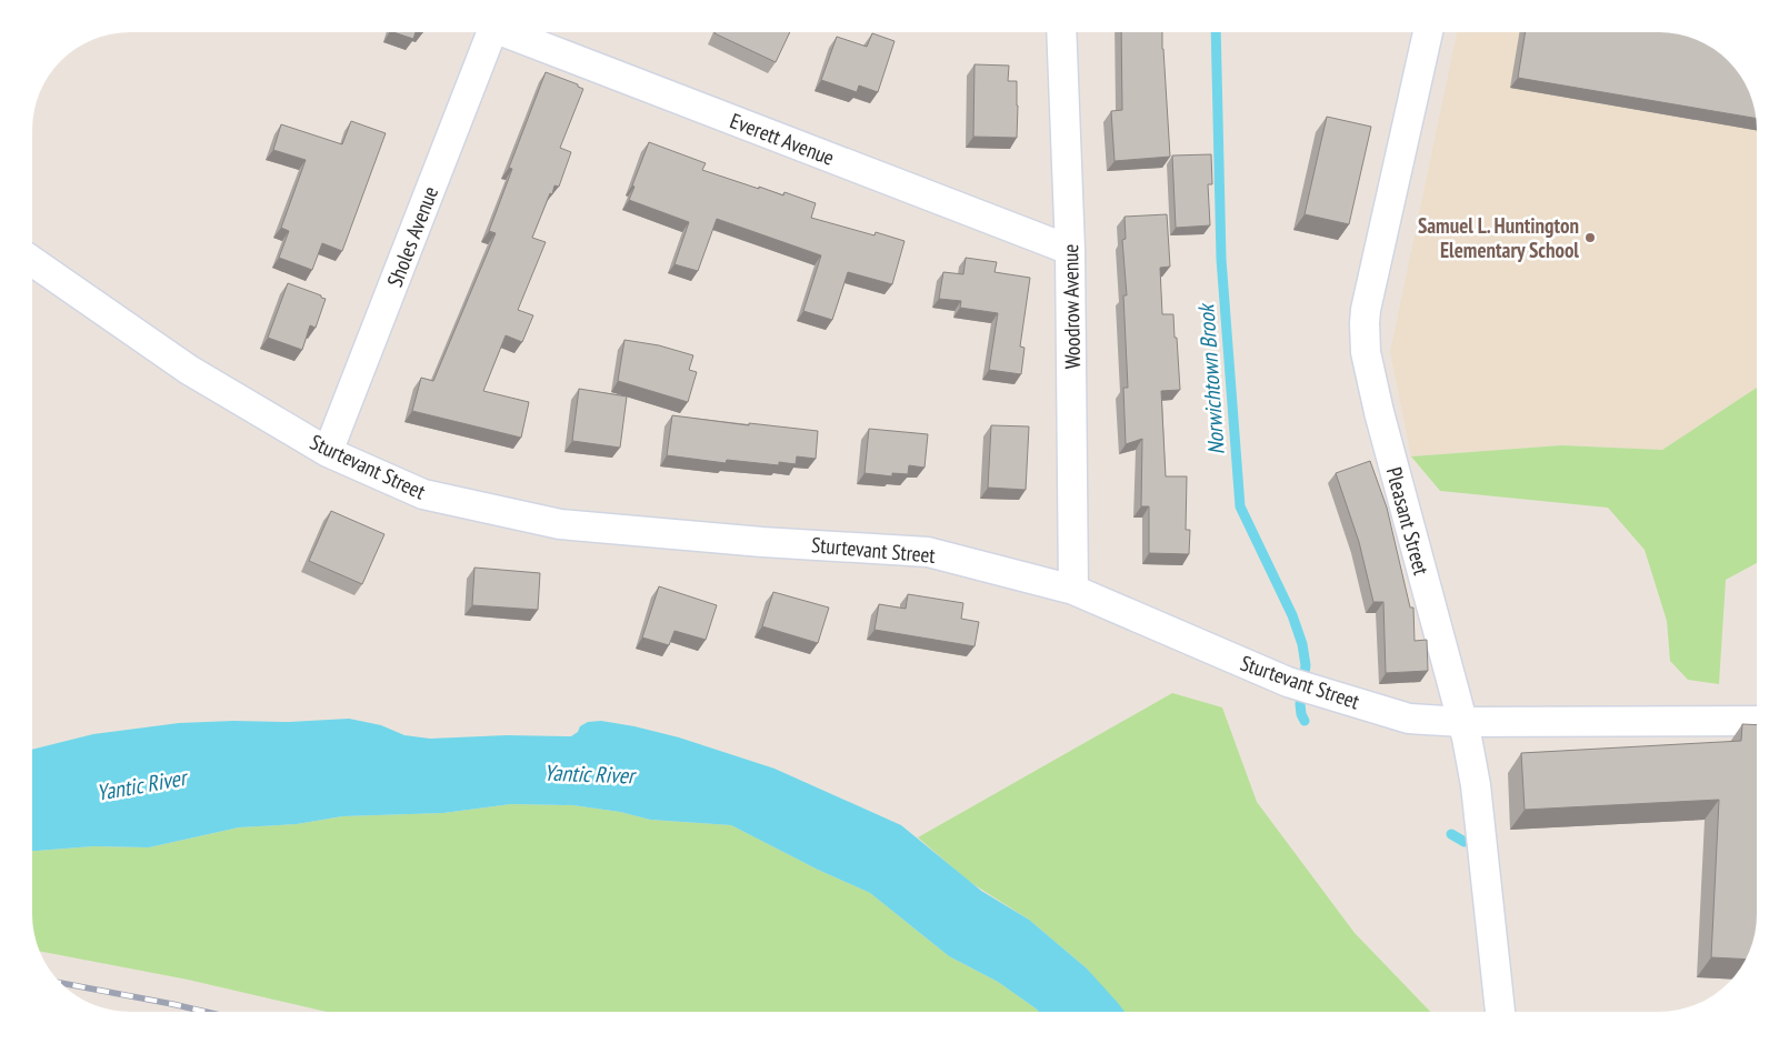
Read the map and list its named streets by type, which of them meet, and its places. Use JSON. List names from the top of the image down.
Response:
{
  "streets": {
    "street": [
      "Everett Avenue",
      "Sholes Avenue",
      "Woodrow Avenue",
      "Sturtevant Street",
      "Pleasant Street"
    ]
  },
  "crossings": [
    ["Everett Avenue", "Woodrow Avenue"],
    ["Sholes Avenue", "Sturtevant Street"],
    ["Woodrow Avenue", "Sturtevant Street"],
    ["Sturtevant Street", "Pleasant Street"]
  ],
  "water": ["Norwichtown Brook", "Yantic River"],
  "places": ["Samuel L. Huntington Elementary School"]
}
